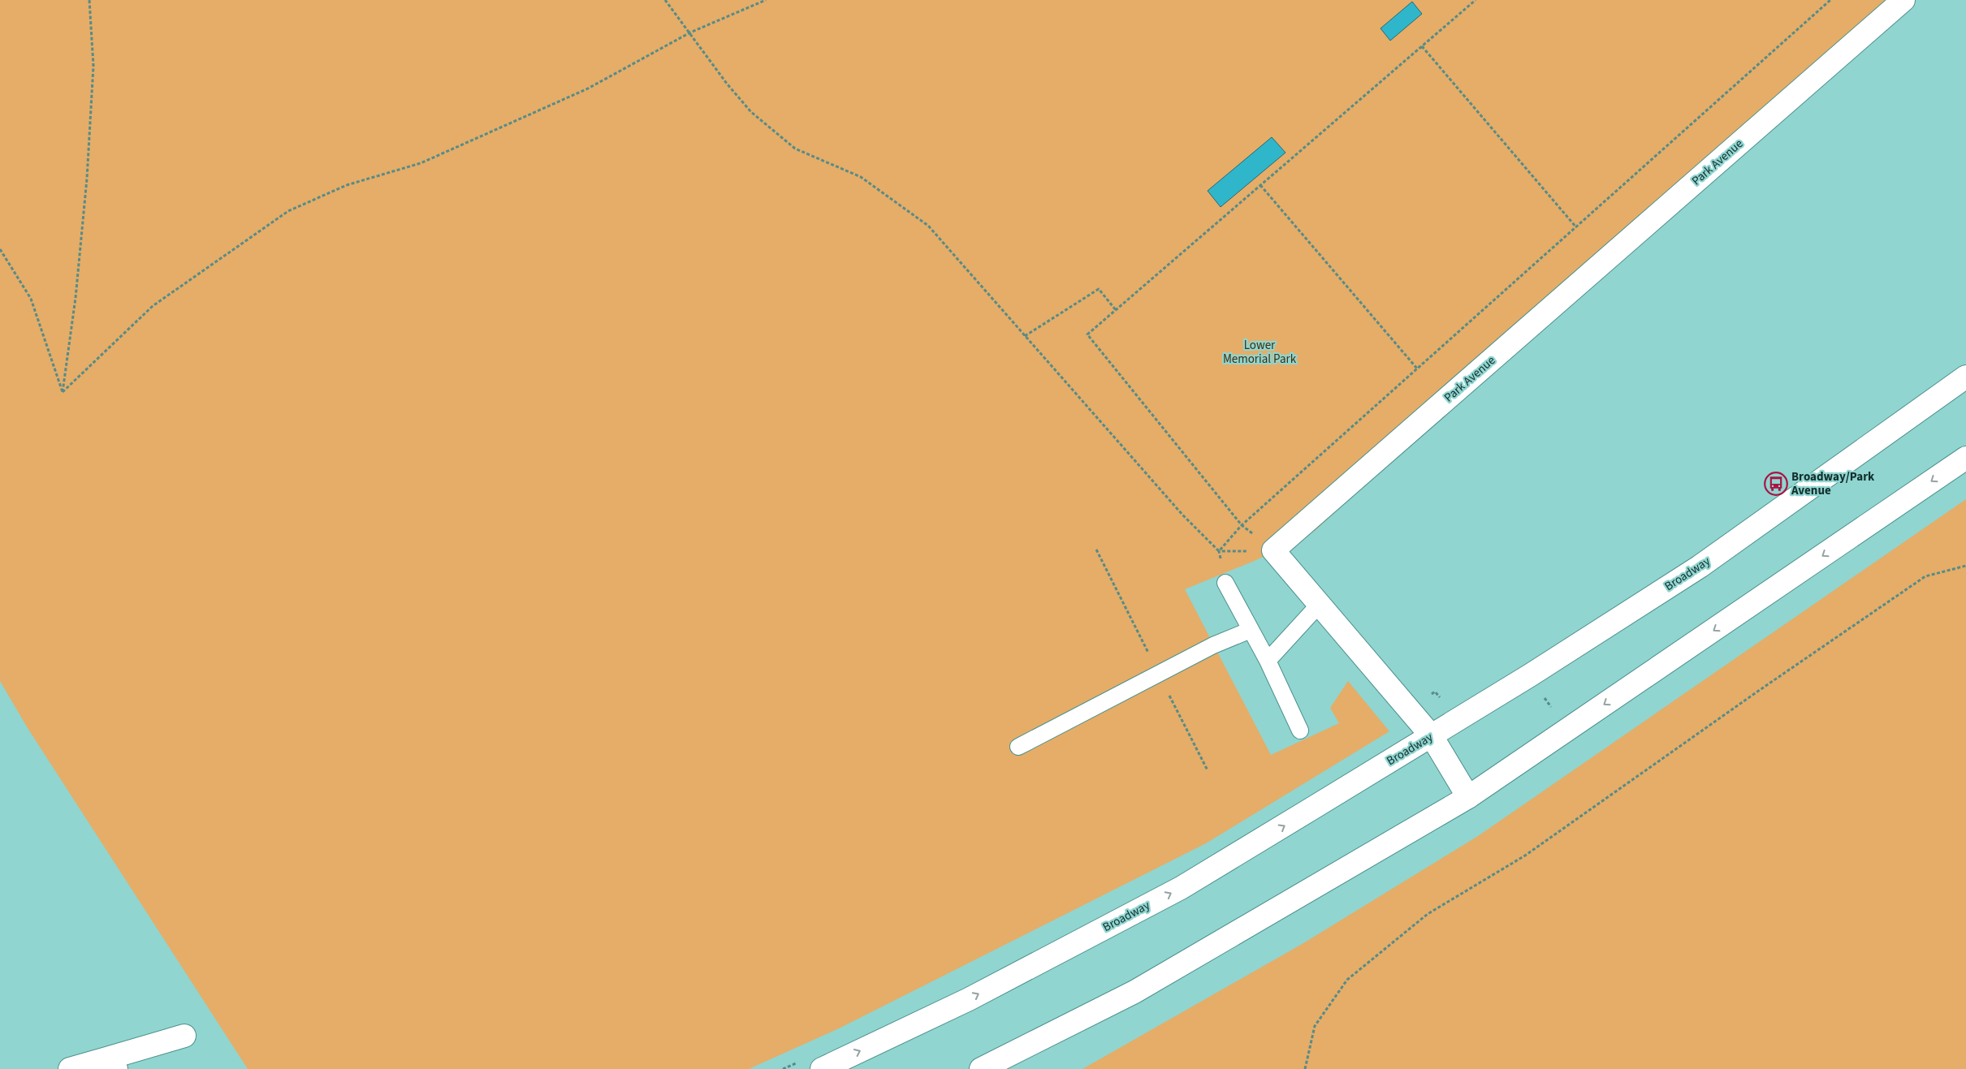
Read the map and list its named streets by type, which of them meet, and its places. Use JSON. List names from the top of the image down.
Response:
{
  "streets": {
    "main road": ["Park Avenue", "Broadway"]
  },
  "crossings": [
    ["Park Avenue", "Broadway"]
  ],
  "parks": ["Lower Memorial Park"],
  "places": {
    "bus stop": ["Broadway/Park Avenue"]
  }
}
